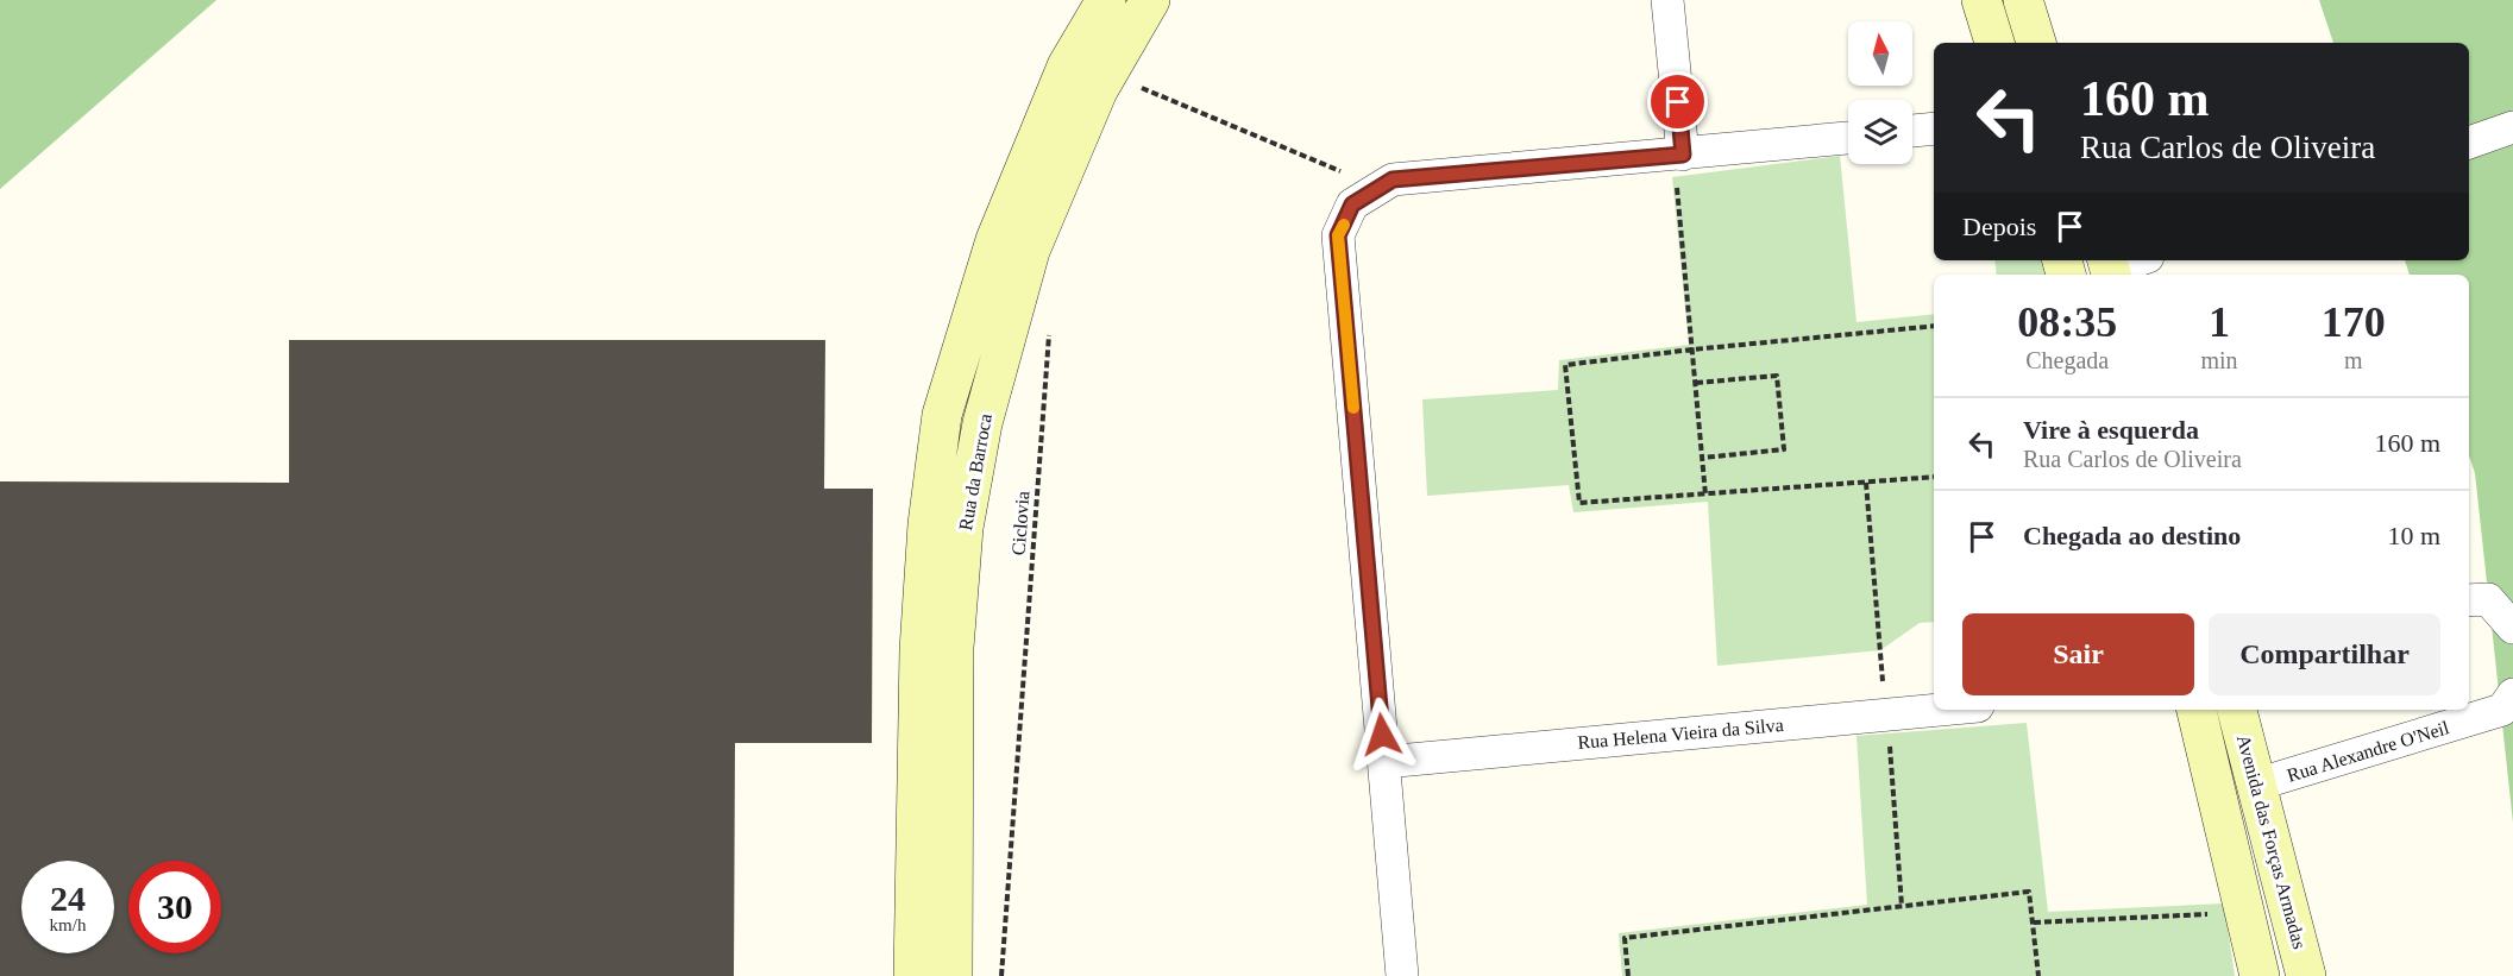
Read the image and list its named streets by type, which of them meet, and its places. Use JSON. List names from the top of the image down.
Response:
{
  "streets": {
    "street": [
      "Rua da Barroca",
      "Rua Helena Vieira da Silva",
      "Rua Alexandre O'Neil",
      "Avenida das Forças Armadas"
    ],
    "path": ["Ciclovia"]
  },
  "crossings": [
    ["Rua Alexandre O'Neil", "Avenida das Forças Armadas"]
  ],
  "north": "top",
  "page": {
    "turn": ["160 m", "Rua Carlos de Oliveira"],
    "then": "Depois",
    "eta": [
      "08:35",
      "Chegada",
      "1",
      "min",
      "170",
      "m"
    ],
    "list": [
      {
        "name": "Vire à esquerda",
        "note": "Rua Carlos de Oliveira",
        "value": "160 m"
      },
      {
        "name": "Chegada ao destino",
        "value": "10 m"
      }
    ],
    "buttons": ["Sair", "Compartilhar"],
    "speed": "24 km/h",
    "limit": "30"
  }
}
